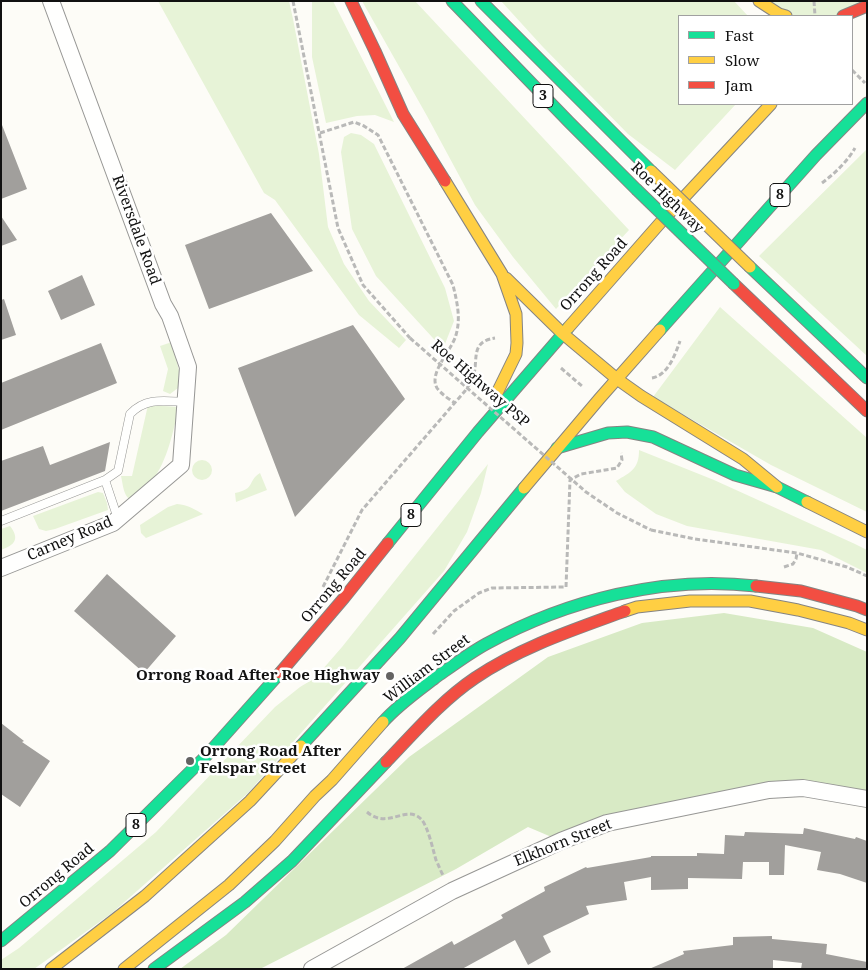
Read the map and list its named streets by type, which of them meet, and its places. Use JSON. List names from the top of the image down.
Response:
{
  "streets": {
    "main road": [
      "3",
      "8",
      "Roe Highway",
      "Orrong Road",
      "William Street"
    ],
    "street": ["Riversdale Road", "Carney Road", "Elkhorn Street"],
    "path": ["Roe Highway PSP"]
  },
  "crossings": [
    ["Riversdale Road", "Carney Road"]
  ],
  "places": ["Orrong Road After Roe Highway", "Orrong Road After Felspar Street"],
  "legend": ["Fast", "Slow", "Jam"]
}
